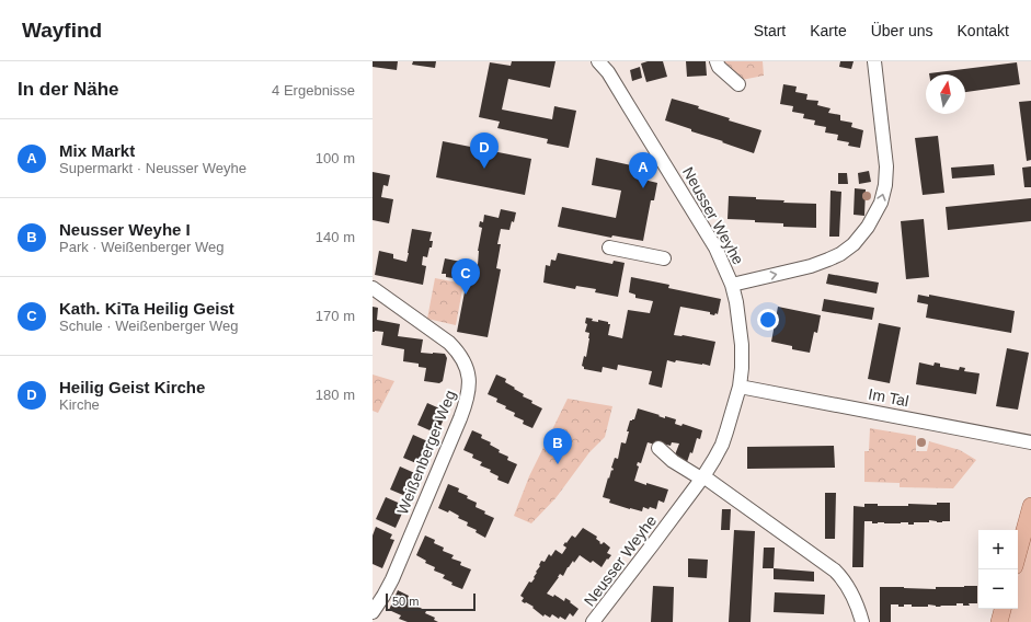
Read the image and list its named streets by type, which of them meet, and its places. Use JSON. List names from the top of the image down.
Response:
{
  "streets": {
    "street": ["Neusser Weyhe", "Im Tal", "Weißenberger Weg"]
  },
  "crossings": [
    ["Neusser Weyhe", "Im Tal"]
  ],
  "scale_bar": "50 m",
  "north": "top",
  "page": {
    "header": "Wayfind",
    "nav": [
      "Start",
      "Karte",
      "Über uns",
      "Kontakt"
    ],
    "heading": ["In der Nähe", "4 Ergebnisse"],
    "list": [
      {
        "mark": "A",
        "name": "Mix Markt",
        "note": "Supermarkt · Neusser Weyhe",
        "value": "100 m"
      },
      {
        "mark": "B",
        "name": "Neusser Weyhe I",
        "note": "Park · Weißenberger Weg",
        "value": "140 m"
      },
      {
        "mark": "C",
        "name": "Kath. KiTa Heilig Geist",
        "note": "Schule · Weißenberger Weg",
        "value": "170 m"
      },
      {
        "mark": "D",
        "name": "Heilig Geist Kirche",
        "note": "Kirche",
        "value": "180 m"
      }
    ],
    "pins": [
      "D",
      "A",
      "C",
      "B"
    ],
    "map_buttons": ["+", "−"],
    "scale": "50 m"
  }
}
